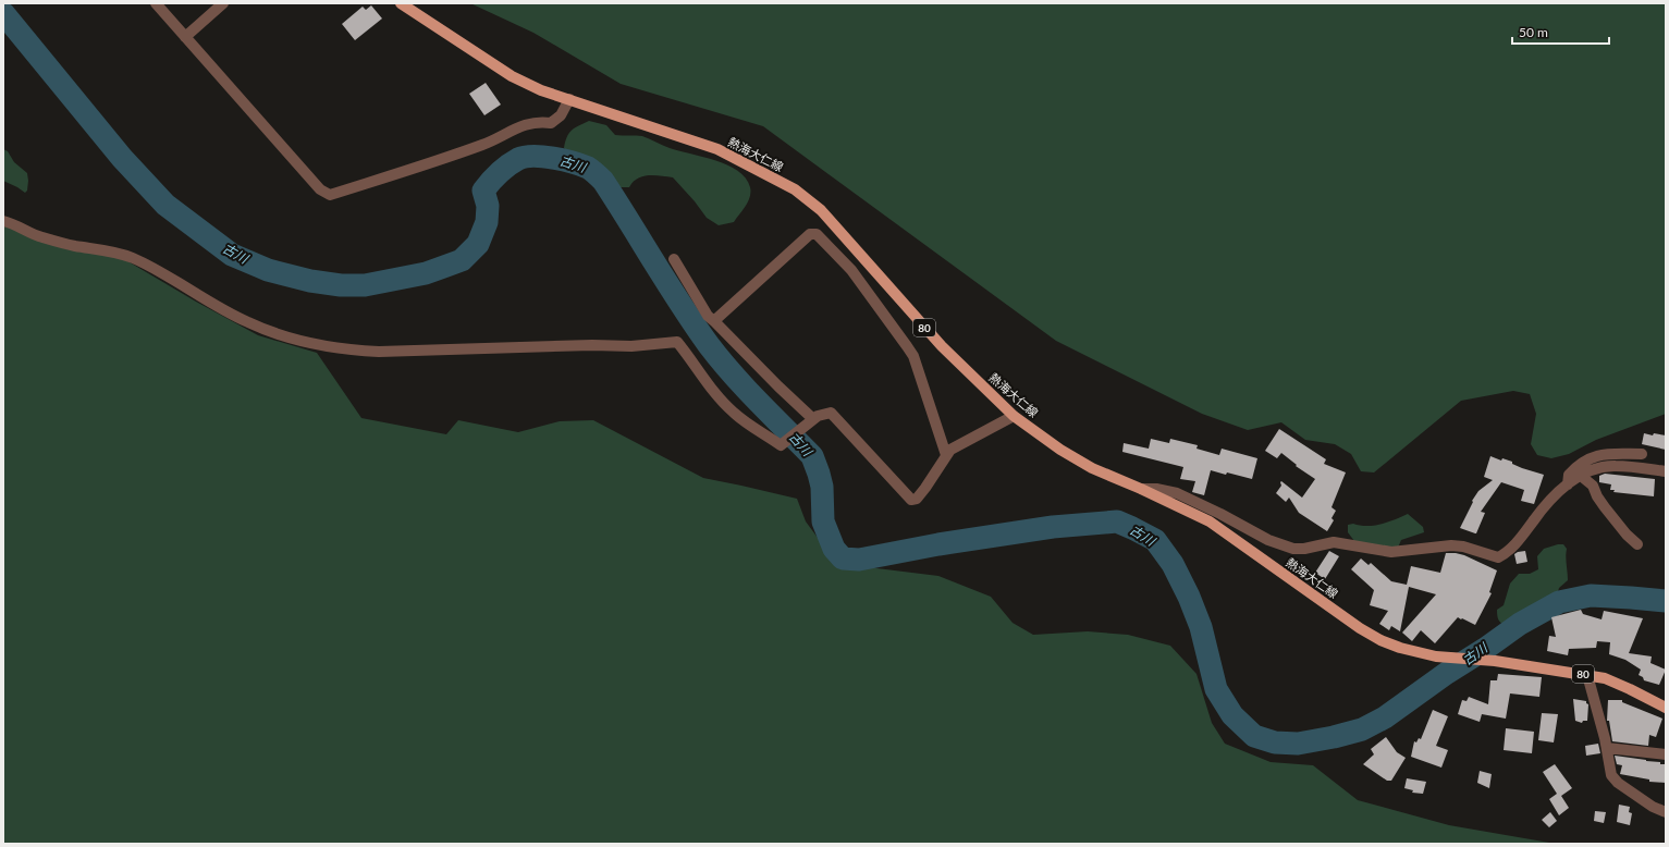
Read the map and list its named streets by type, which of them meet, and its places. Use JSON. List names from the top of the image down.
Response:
{
  "streets": {
    "main road": ["熱海大仁線", "80"]
  },
  "water": ["古川"],
  "scale_bar": "50 m"
}
